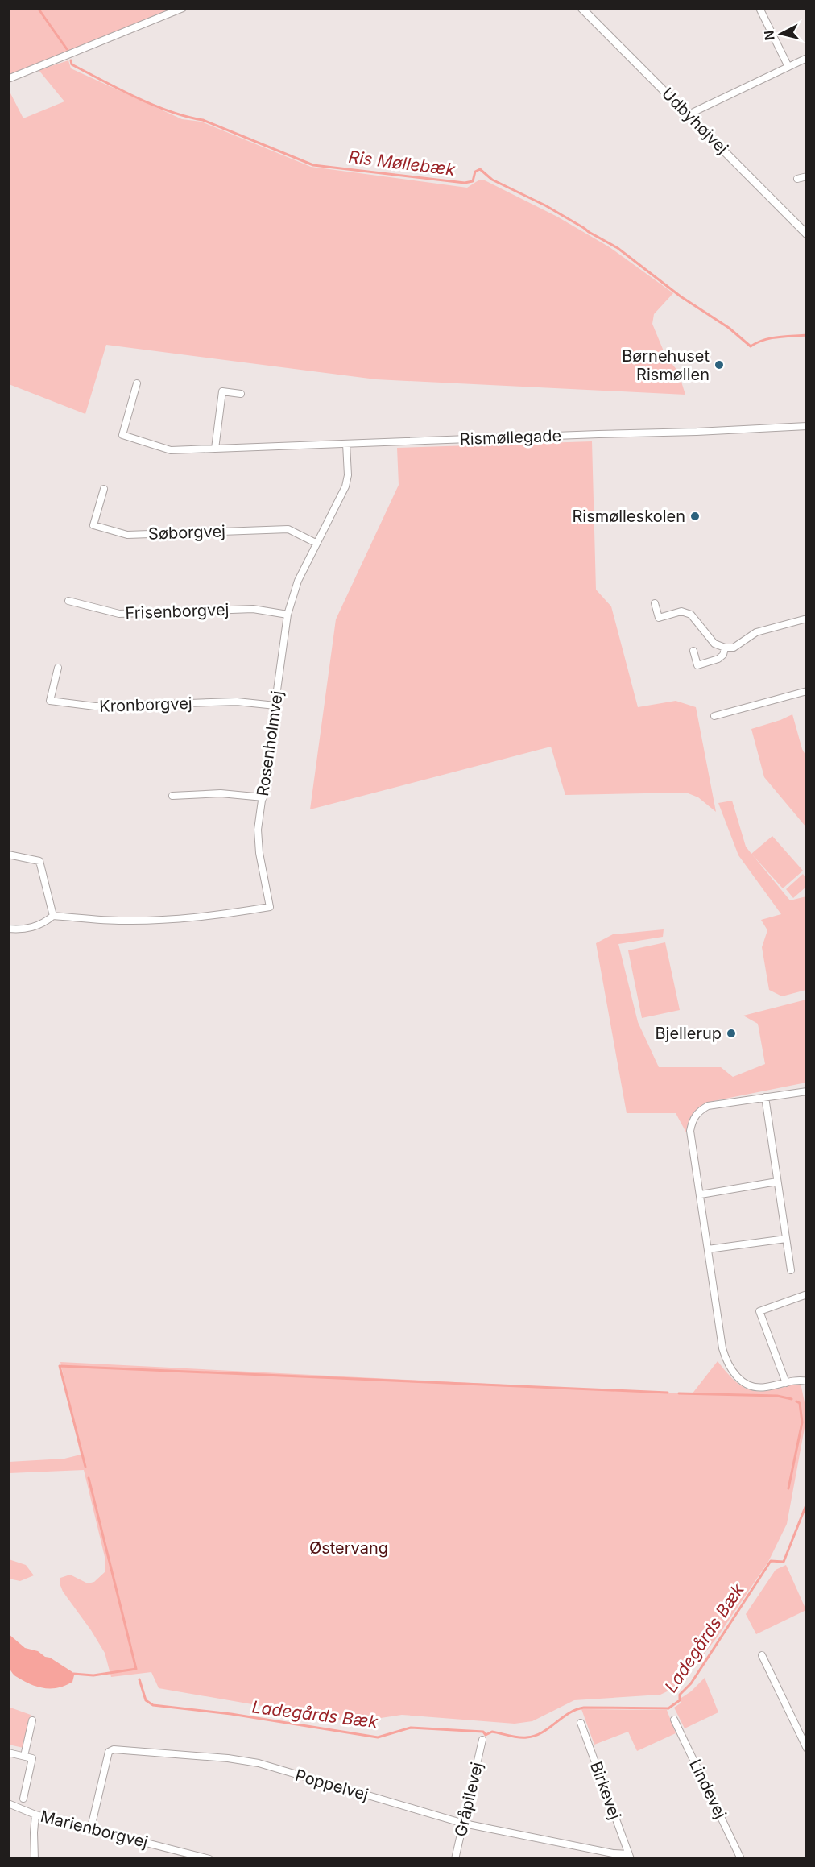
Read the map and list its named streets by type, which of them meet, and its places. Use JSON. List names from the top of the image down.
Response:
{
  "streets": {
    "street": [
      "Udbyhøjvej",
      "Rismøllegade",
      "Søborgvej",
      "Frisenborgvej",
      "Kronborgvej",
      "Rosenholmvej",
      "Poppelvej",
      "Lindevej",
      "Birkevej",
      "Gråpilevej",
      "Marienborgvej"
    ]
  },
  "crossings": [
    ["Rismøllegade", "Rosenholmvej"],
    ["Søborgvej", "Rosenholmvej"],
    ["Frisenborgvej", "Rosenholmvej"],
    ["Kronborgvej", "Rosenholmvej"],
    ["Poppelvej", "Birkevej"],
    ["Poppelvej", "Gråpilevej"],
    ["Poppelvej", "Marienborgvej"]
  ],
  "water": ["Ris Møllebæk", "Ladegårds Bæk"],
  "parks": ["Østervang"],
  "places": ["Børnehuset Rismøllen", "Rismølleskolen", "Bjellerup"],
  "north": "left"
}
